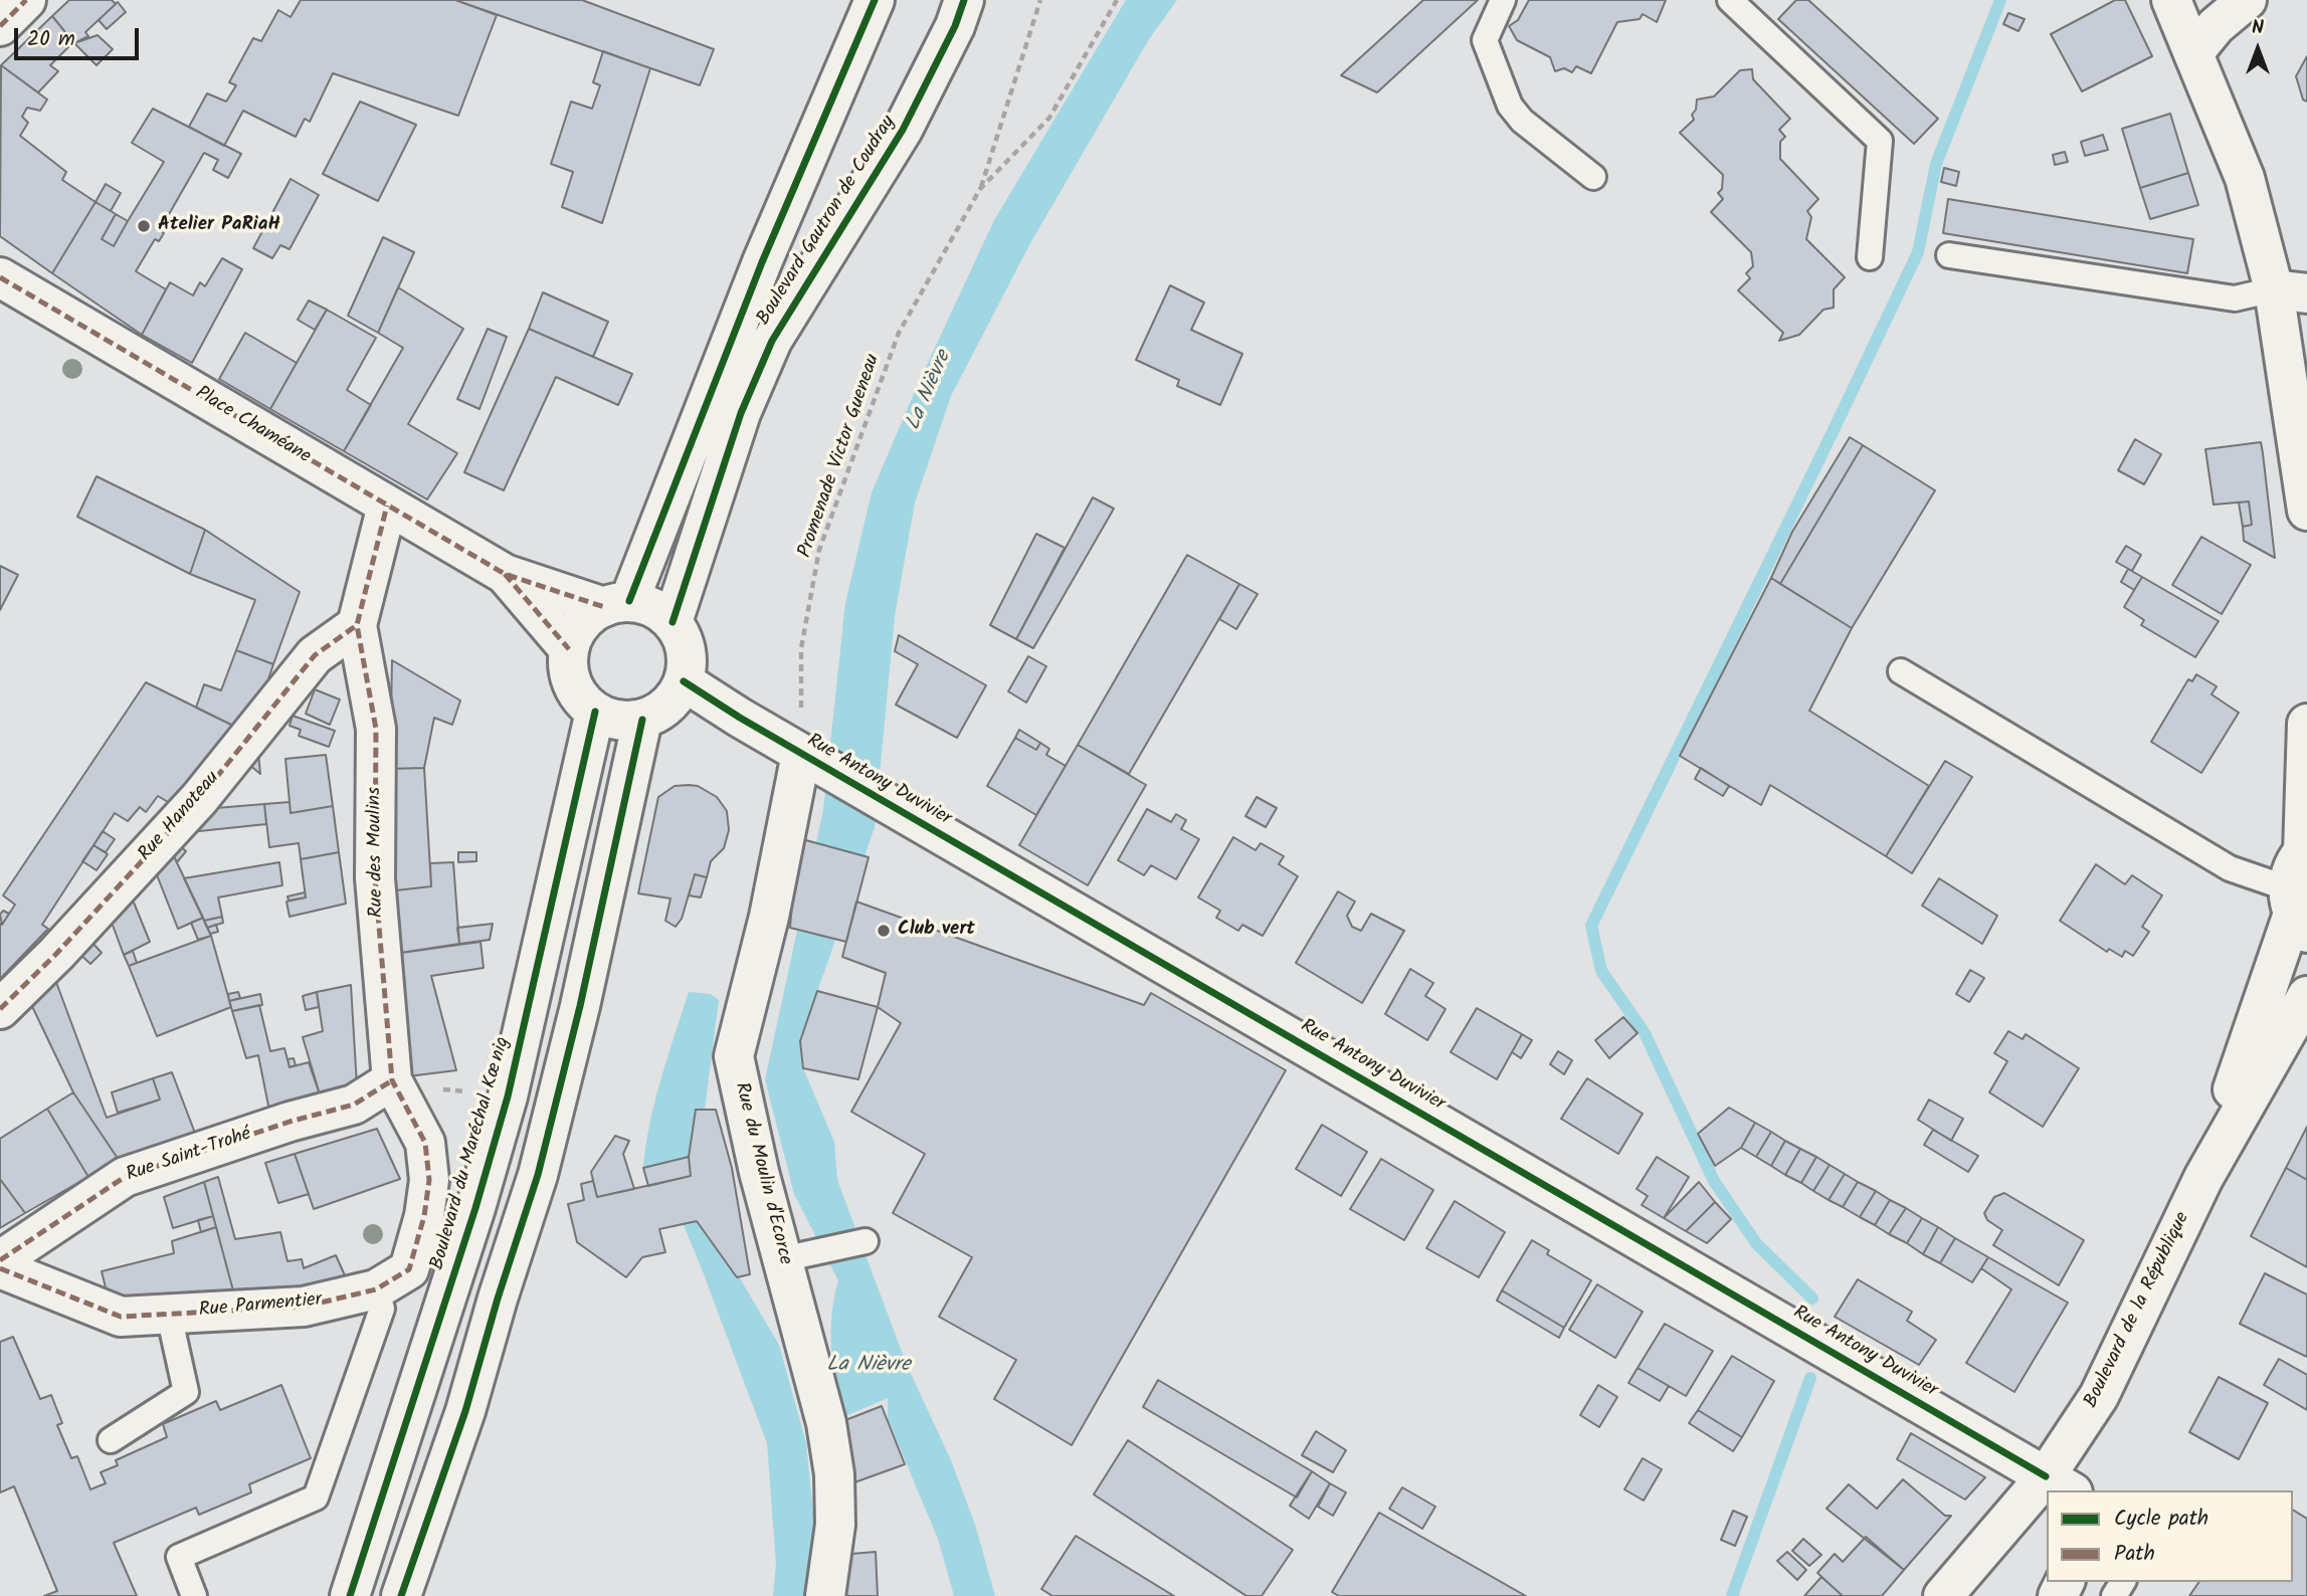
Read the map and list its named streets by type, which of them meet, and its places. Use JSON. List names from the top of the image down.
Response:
{
  "streets": {
    "street": [
      "Boulevard Gautron de Coudray",
      "Place Chaméane",
      "Rue Antony Duvivier",
      "Rue Hanoteau",
      "Rue des Moulins",
      "Boulevard du Maréchal Kœnig",
      "Rue Saint-Trohé",
      "Rue du Moulin d'Ecorce",
      "Rue Parmentier",
      "Boulevard de la République"
    ],
    "path": ["Promenade Victor Gueneau"]
  },
  "crossings": [
    ["Boulevard Gautron de Coudray", "Place Chaméane"],
    ["Boulevard Gautron de Coudray", "Rue Antony Duvivier"],
    ["Boulevard Gautron de Coudray", "Boulevard du Maréchal Kœnig"],
    ["Place Chaméane", "Rue Antony Duvivier"],
    ["Place Chaméane", "Boulevard du Maréchal Kœnig"],
    ["Promenade Victor Gueneau", "Rue Antony Duvivier"],
    ["Promenade Victor Gueneau", "Rue du Moulin d'Ecorce"],
    ["Rue Antony Duvivier", "Boulevard du Maréchal Kœnig"],
    ["Rue Antony Duvivier", "Rue du Moulin d'Ecorce"],
    ["Rue Antony Duvivier", "Boulevard de la République"],
    ["Rue Hanoteau", "Rue des Moulins"],
    ["Rue des Moulins", "Rue Saint-Trohé"],
    ["Rue des Moulins", "Rue Parmentier"],
    ["Rue Saint-Trohé", "Rue Parmentier"]
  ],
  "water": ["La Nièvre"],
  "places": ["Atelier PaRiaH", "Club vert"],
  "legend": ["Cycle path", "Path"],
  "scale_bar": "20 m",
  "north": "top"
}
